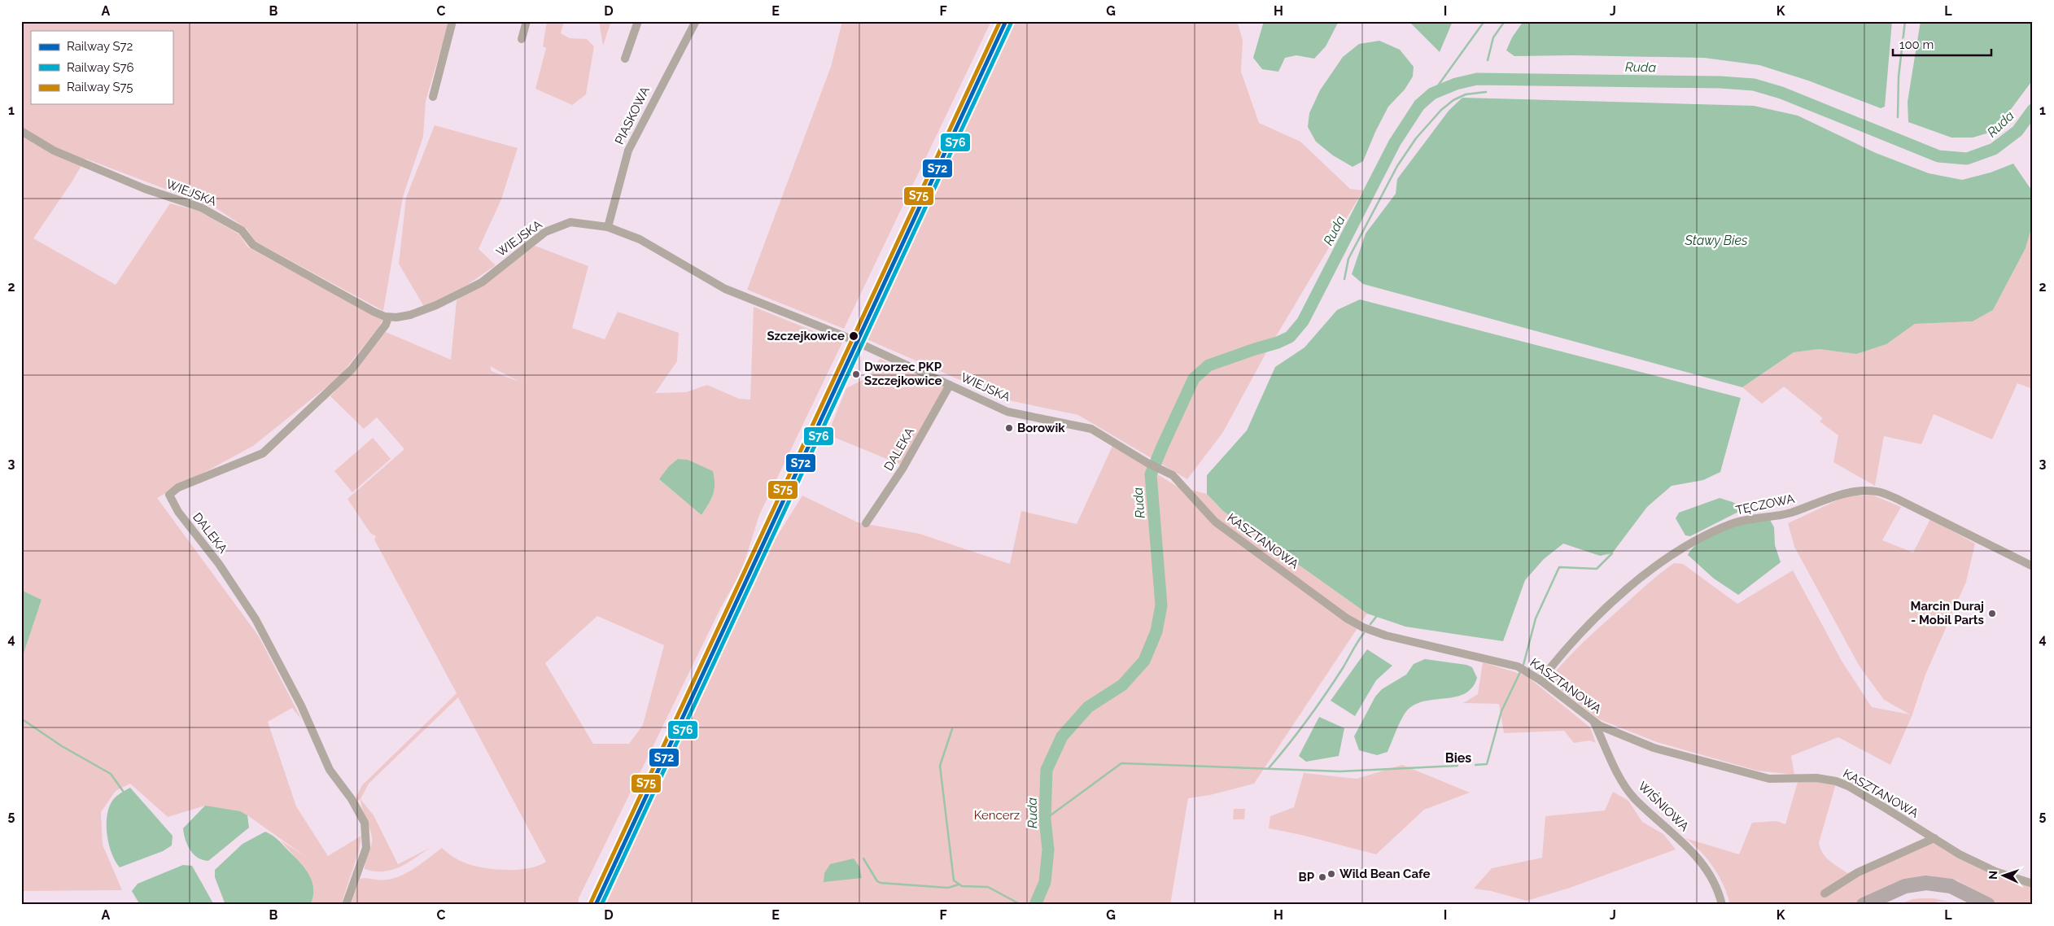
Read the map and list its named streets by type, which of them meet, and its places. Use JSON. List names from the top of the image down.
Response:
{
  "streets": {
    "street": [
      "PIASKOWA",
      "WIEJSKA",
      "DALEKA",
      "TĘCZOWA",
      "KASZTANOWA",
      "WIŚNIOWA"
    ]
  },
  "crossings": [
    ["PIASKOWA", "WIEJSKA"],
    ["WIEJSKA", "DALEKA"],
    ["WIEJSKA", "KASZTANOWA"],
    ["TĘCZOWA", "KASZTANOWA"],
    ["KASZTANOWA", "WIŚNIOWA"]
  ],
  "districts": ["Bies"],
  "water": ["Ruda", "Stawy Bies"],
  "parks": ["Kencerz"],
  "places": [
    "Szczejkowice",
    "Dworzec PKP Szczejkowice",
    "Borowik",
    "Marcin Duraj - Mobil Parts",
    "Wild Bean Cafe",
    "BP"
  ],
  "lines": ["rail line S72", "rail line S75", "rail line S76"],
  "legend": ["Railway S72", "Railway S76", "Railway S75"],
  "scale_bar": "100 m",
  "north": "left",
  "grid": {
    "columns": [
      "A",
      "B",
      "C",
      "D",
      "E",
      "F",
      "G",
      "H",
      "I",
      "J",
      "K",
      "L"
    ],
    "rows": [
      "1",
      "2",
      "3",
      "4",
      "5"
    ]
  }
}
